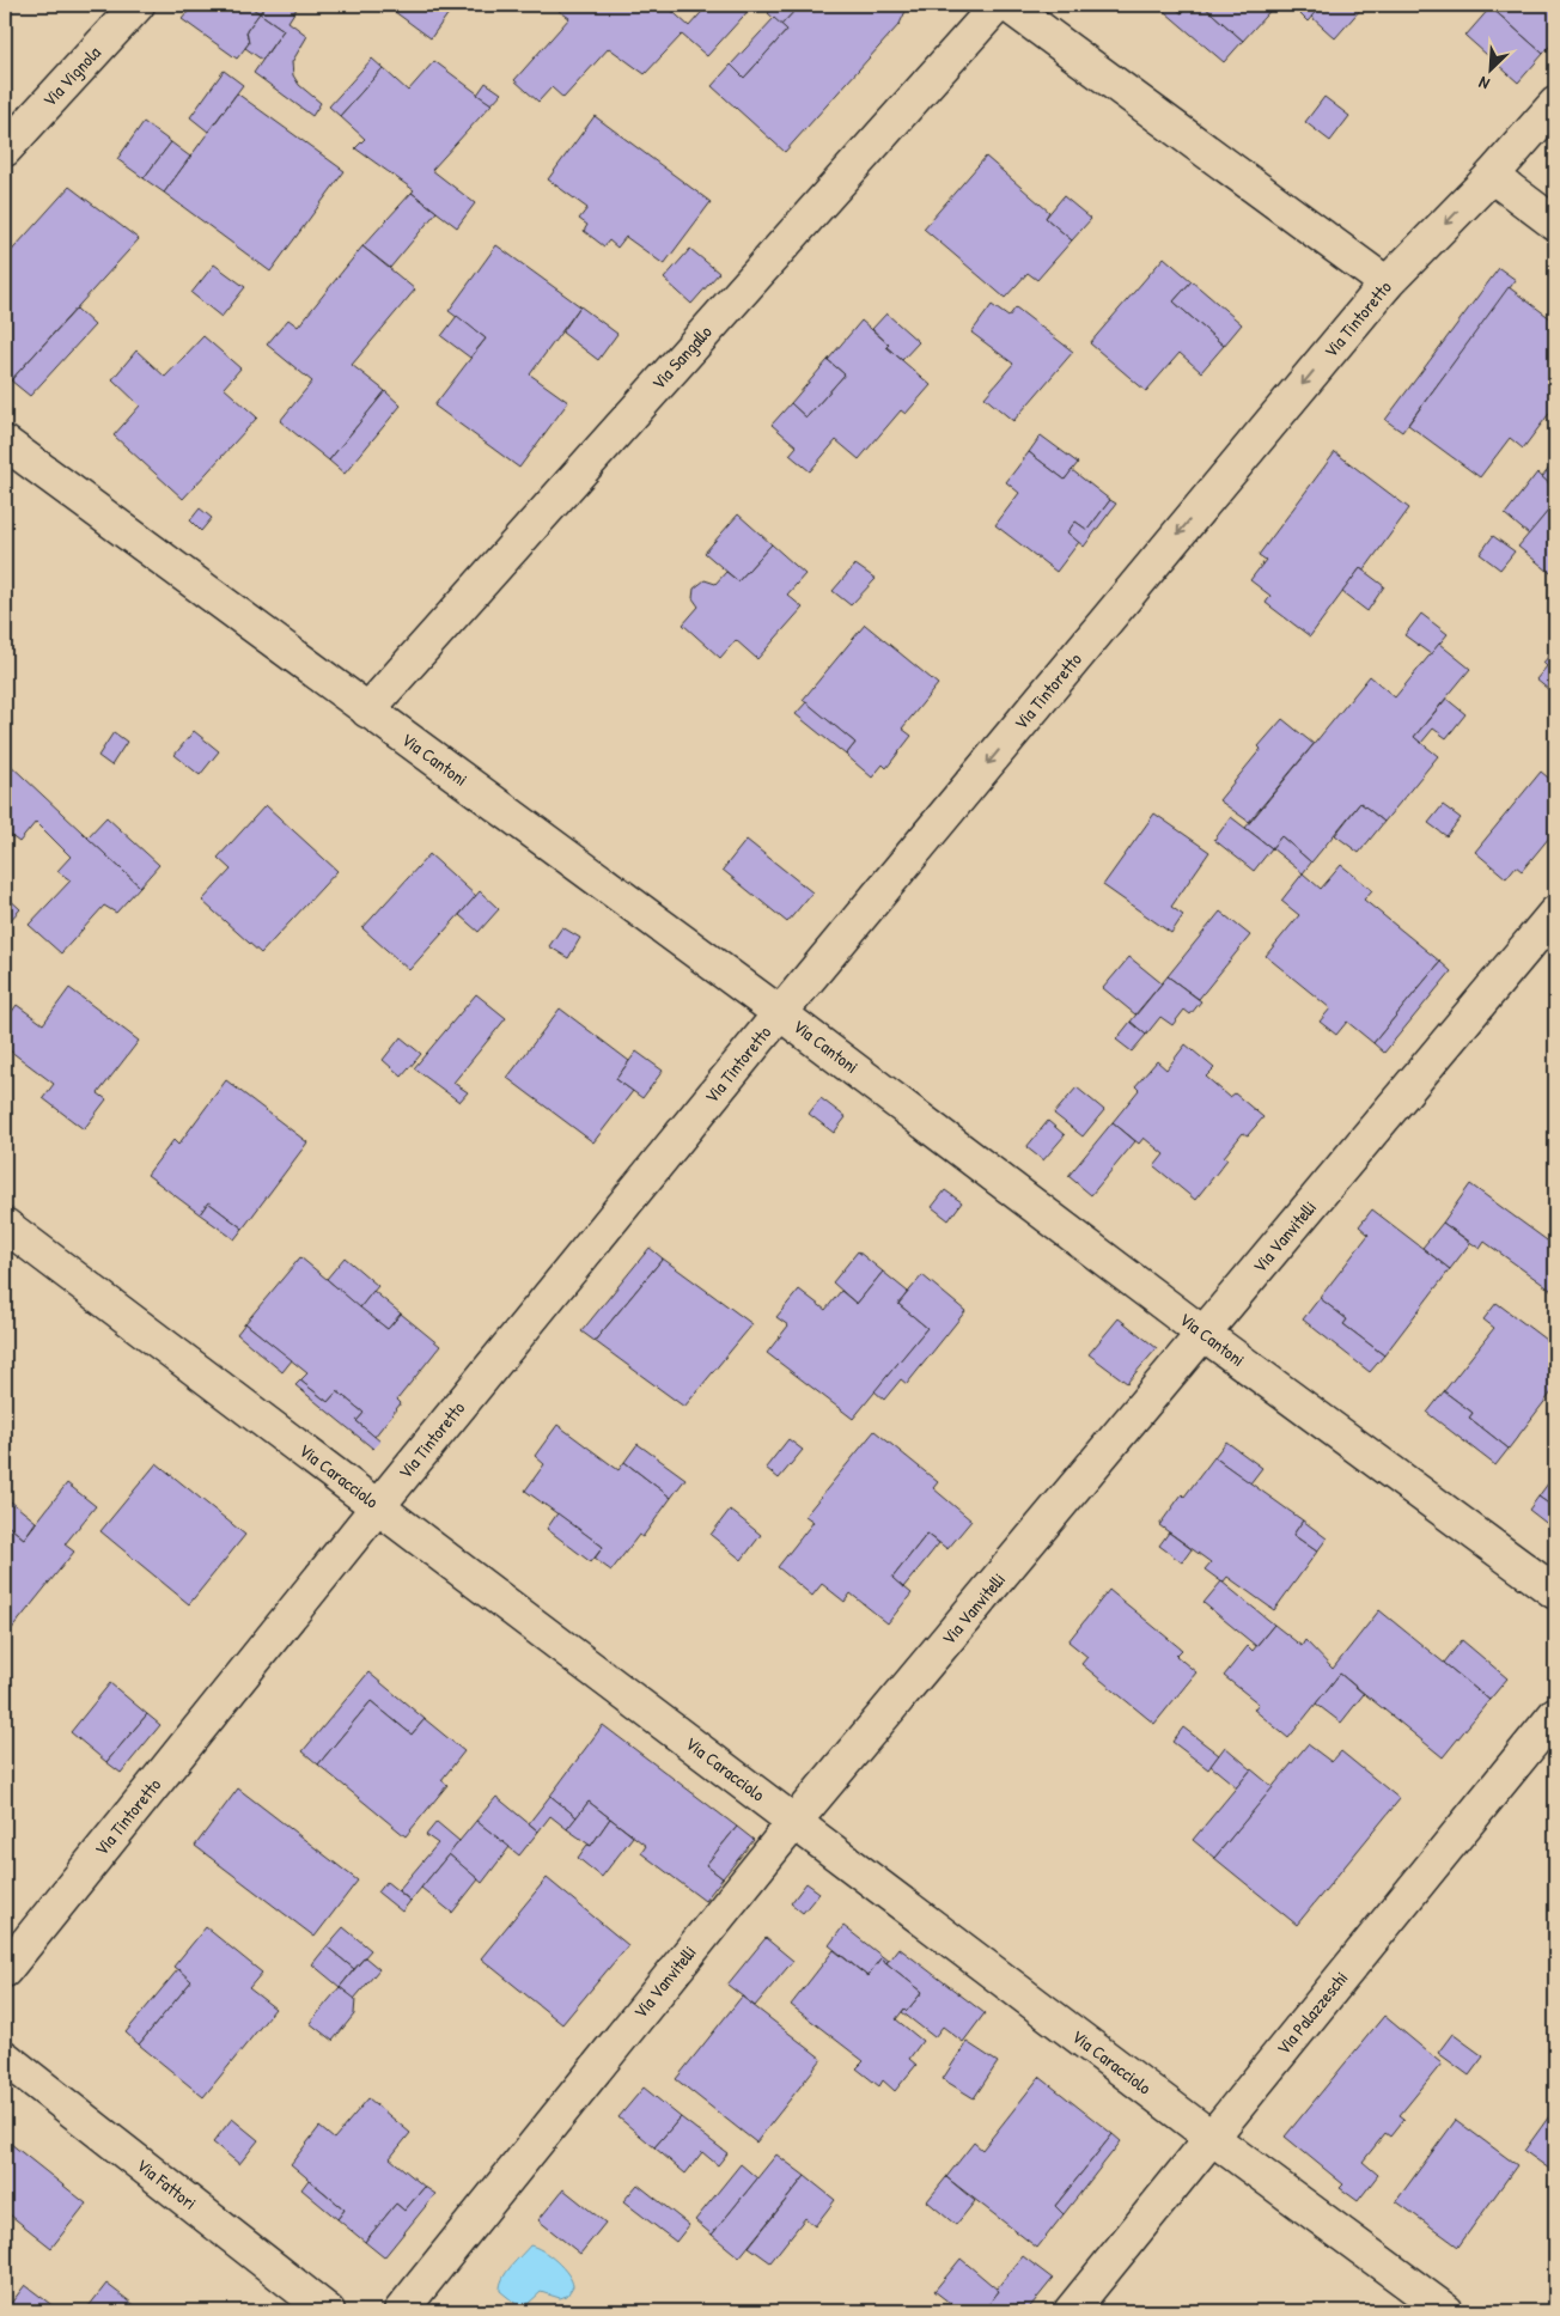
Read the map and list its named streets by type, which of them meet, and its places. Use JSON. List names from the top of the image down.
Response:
{
  "streets": {
    "street": [
      "Via Vignola",
      "Via Tintoretto",
      "Via Sangallo",
      "Via Cantoni",
      "Via Vanvitelli",
      "Via Caracciolo",
      "Via Palazzeschi",
      "Via Fattori"
    ]
  },
  "crossings": [
    ["Via Tintoretto", "Via Cantoni"],
    ["Via Tintoretto", "Via Caracciolo"],
    ["Via Sangallo", "Via Cantoni"],
    ["Via Cantoni", "Via Vanvitelli"],
    ["Via Vanvitelli", "Via Caracciolo"],
    ["Via Caracciolo", "Via Palazzeschi"]
  ],
  "one_way": ["Via Tintoretto"],
  "north": "bottom left"
}
